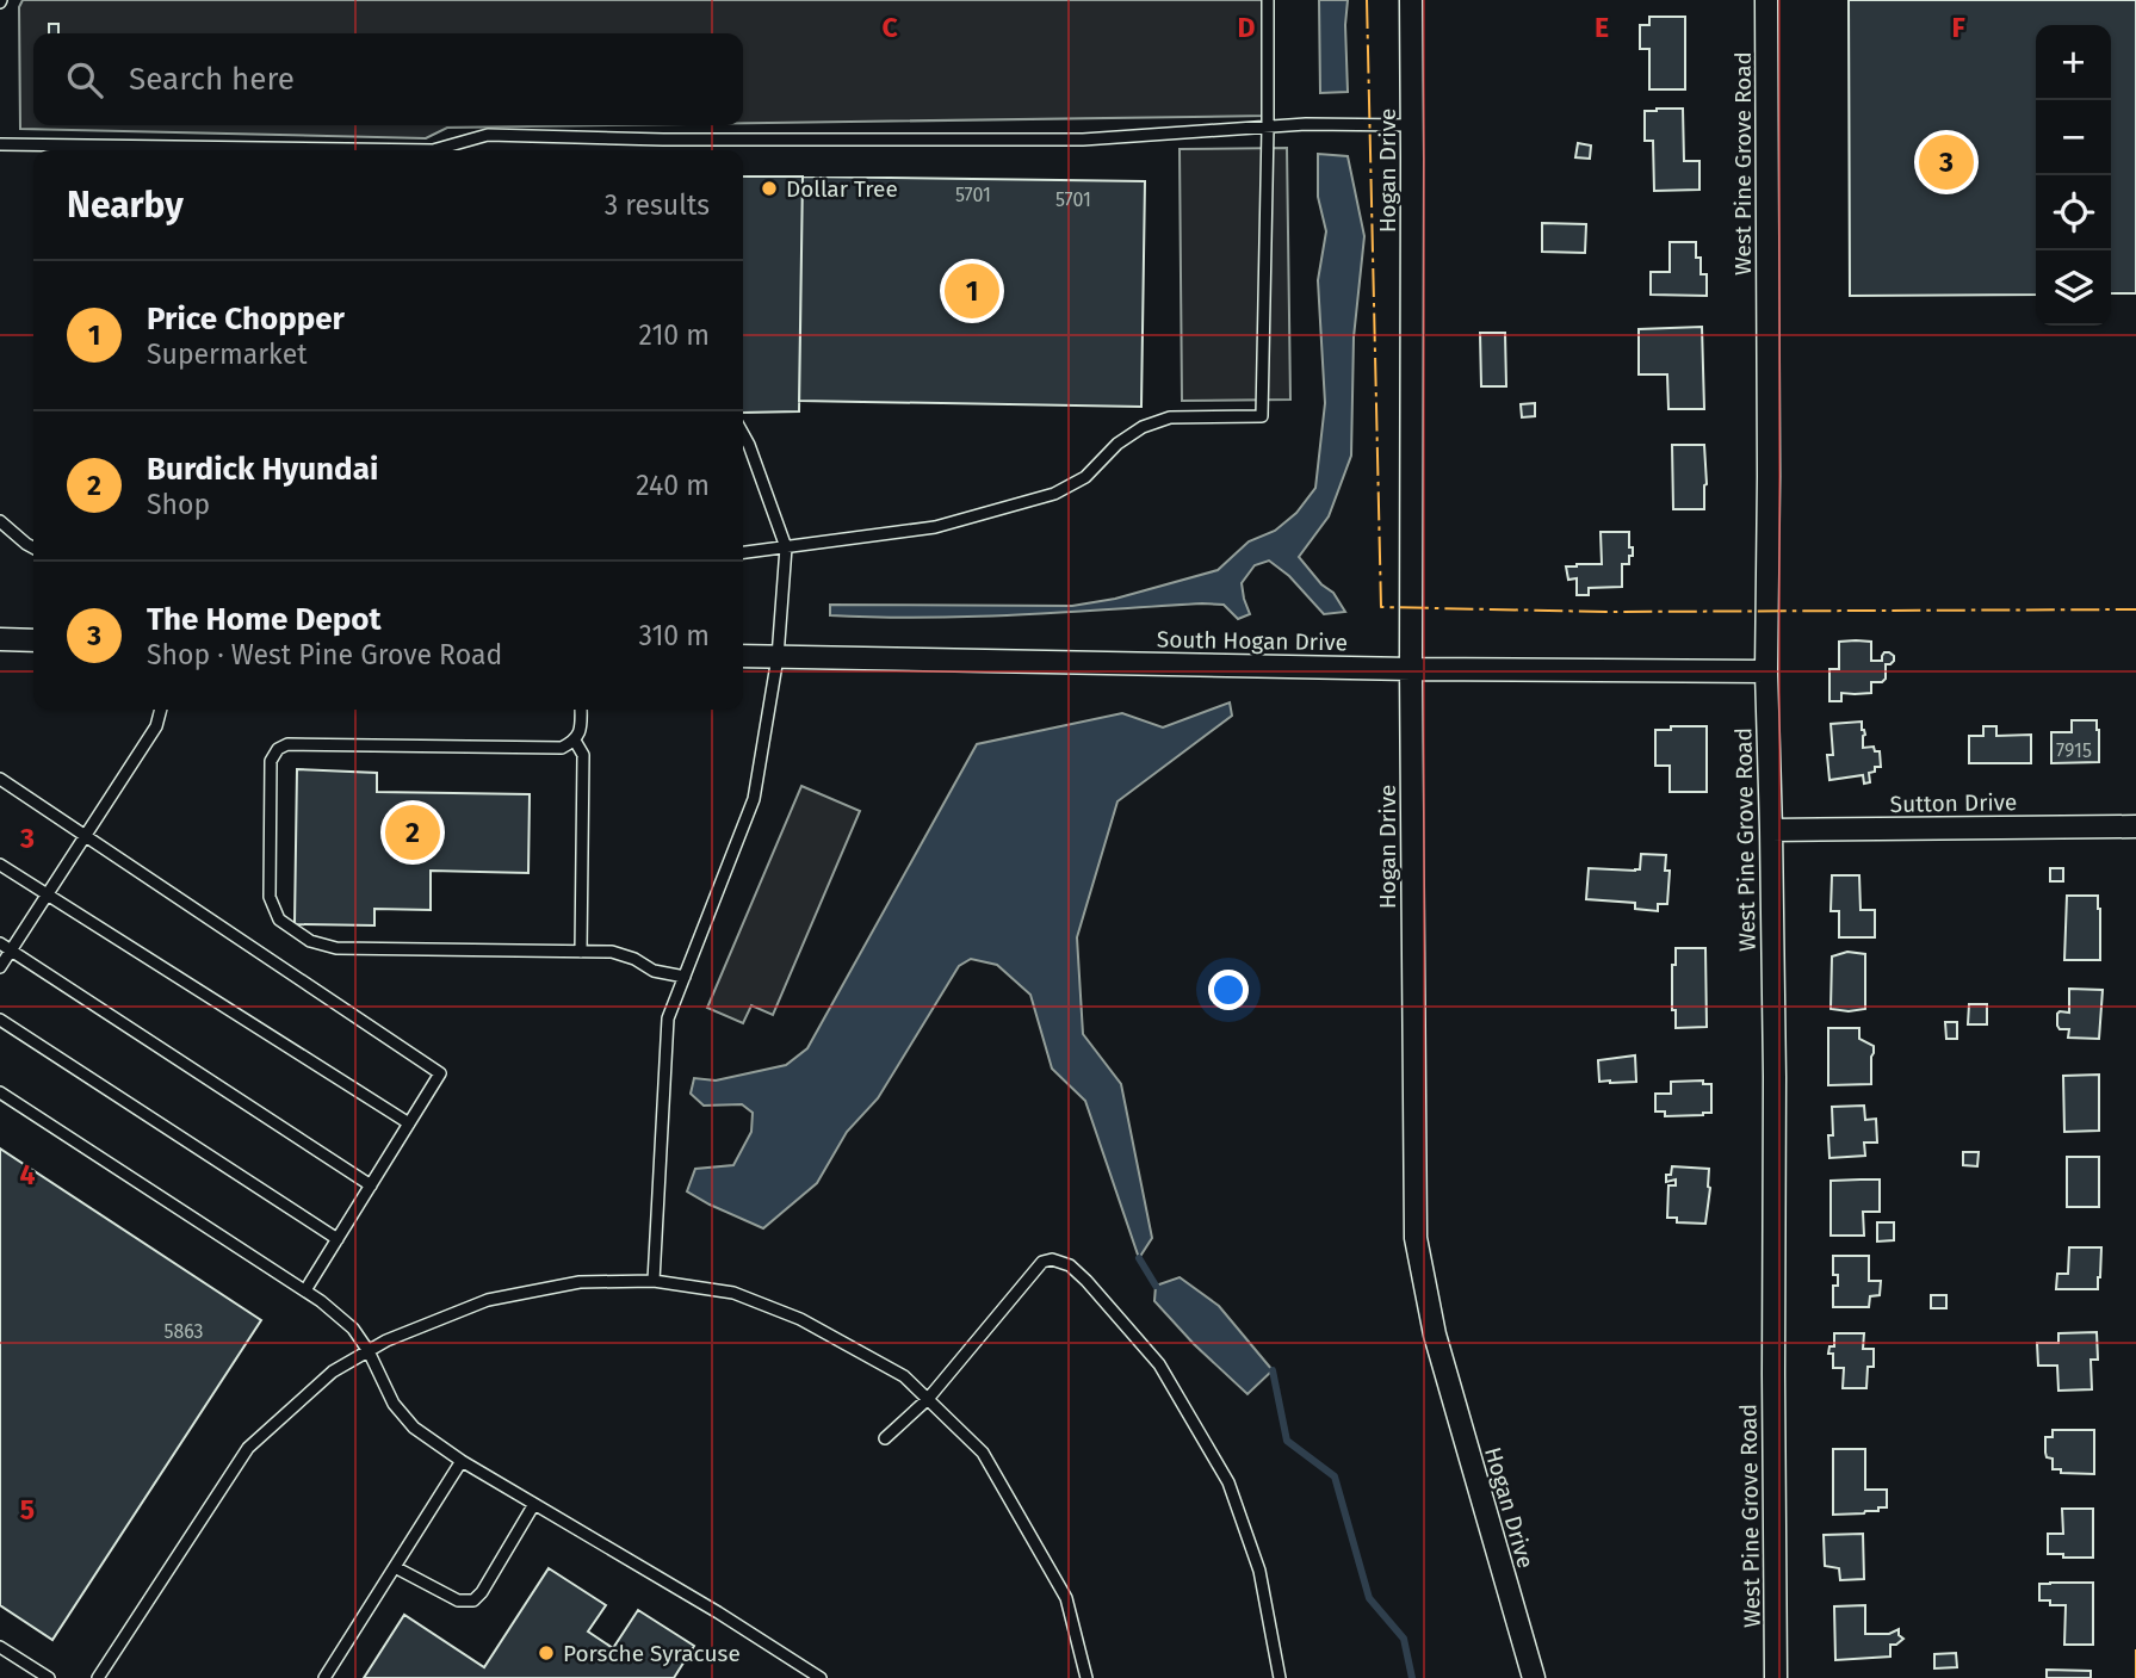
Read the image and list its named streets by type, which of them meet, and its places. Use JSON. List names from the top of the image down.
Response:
{
  "streets": {
    "street": [
      "West Pine Grove Road",
      "Hogan Drive",
      "South Hogan Drive",
      "Sutton Drive"
    ]
  },
  "crossings": [
    ["West Pine Grove Road", "South Hogan Drive"],
    ["West Pine Grove Road", "Sutton Drive"],
    ["Hogan Drive", "South Hogan Drive"]
  ],
  "places": ["Dollar Tree", "Porsche Syracuse"],
  "house_numbers": [
    "5701",
    "5701",
    "7915",
    "5863"
  ],
  "page": {
    "map_buttons": ["+", "−"],
    "search": "Search here",
    "pins": ["3", "1", "2"],
    "heading": ["Nearby", "3 results"],
    "list": [
      {
        "mark": "1",
        "name": "Price Chopper",
        "note": "Supermarket",
        "value": "210 m"
      },
      {
        "mark": "2",
        "name": "Burdick Hyundai",
        "note": "Shop",
        "value": "240 m"
      },
      {
        "mark": "3",
        "name": "The Home Depot",
        "note": "Shop · West Pine Grove Road",
        "value": "310 m"
      }
    ]
  },
  "grid": {
    "columns": [
      "C",
      "D",
      "E",
      "F"
    ],
    "rows": ["3", "4", "5"]
  }
}
